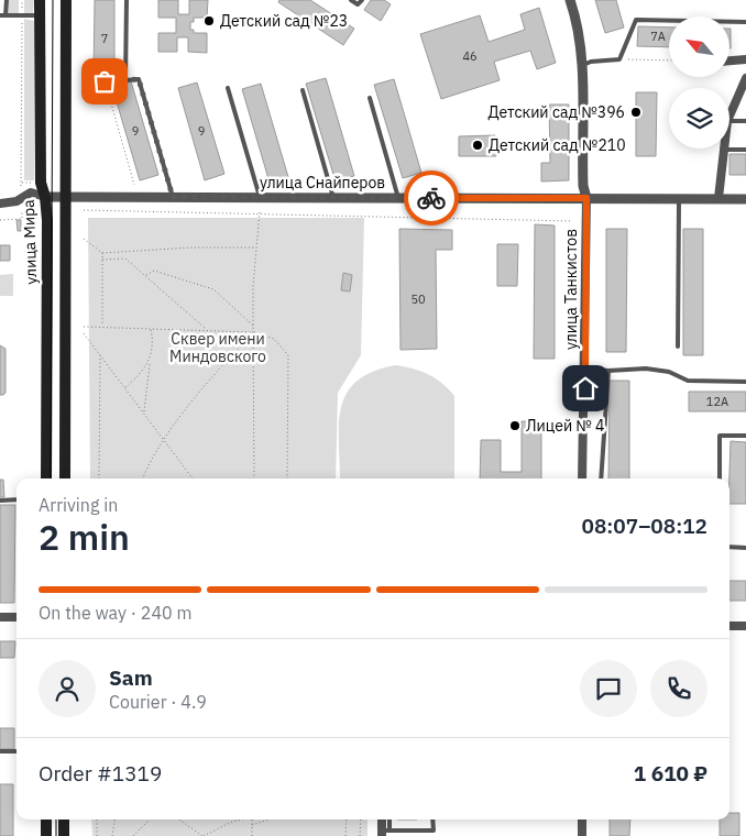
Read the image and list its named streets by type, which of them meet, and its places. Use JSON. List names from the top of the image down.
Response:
{
  "streets": {
    "main road": ["улица Мира"],
    "street": ["улица Снайперов", "улица Танкистов"]
  },
  "crossings": [
    ["улица Снайперов", "улица Мира"],
    ["улица Снайперов", "улица Танкистов"]
  ],
  "parks": ["Сквер имени Миндовского"],
  "places": [
    "Детский сад №23",
    "Детский сад №396",
    "Детский сад №210",
    "Лицей № 4"
  ],
  "house_numbers": [
    "7А",
    "7",
    "46",
    "9",
    "9",
    "50",
    "12А"
  ],
  "north": "top left",
  "page": {
    "heading": ["2 min", "Arriving in", "08:07–08:12"],
    "panel": [
      "Sam",
      "Courier · 4.9",
      "Order #1319",
      "1 610 ₽"
    ],
    "bar": "On the way · 240 m"
  }
}
